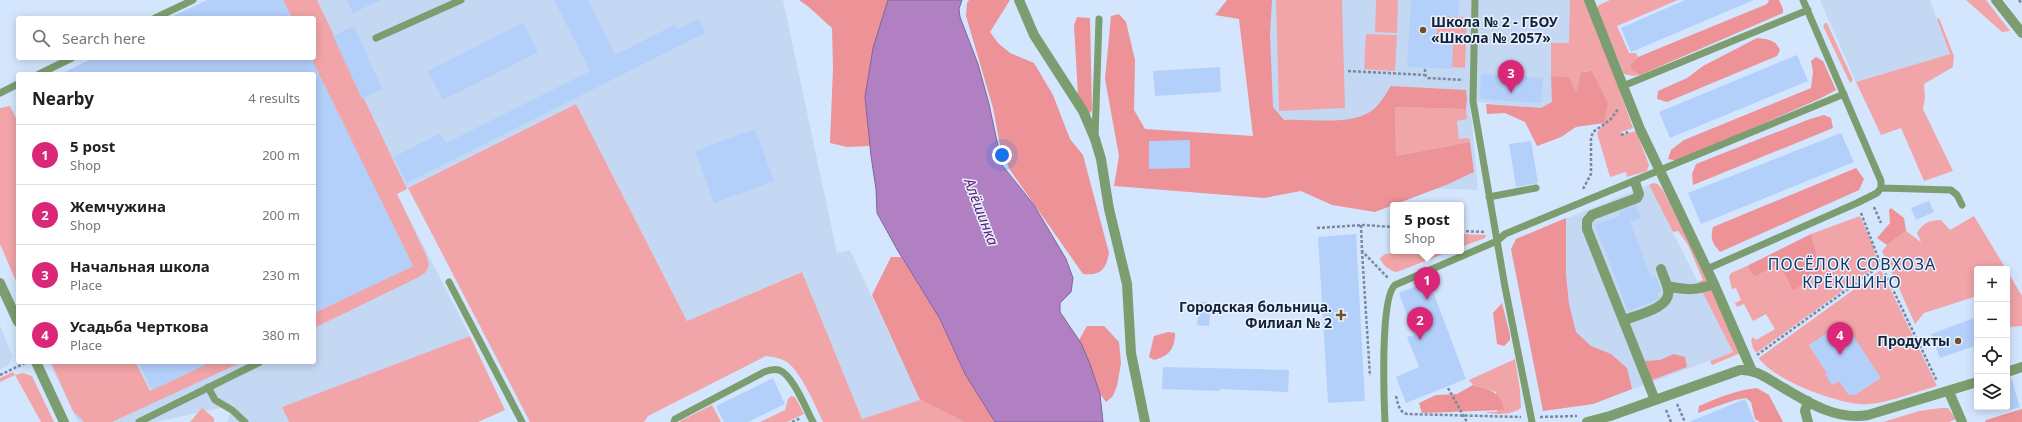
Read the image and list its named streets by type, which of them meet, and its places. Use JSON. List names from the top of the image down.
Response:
{
  "districts": ["ПОСЁЛОК СОВХОЗА КРЁКШИНО"],
  "water": ["Алёшинка"],
  "places": {
    "other": ["Школа № 2 - ГБОУ «Школа № 2057»", "Продукты"],
    "health": ["Городская больница. Филиал № 2"]
  },
  "page": {
    "search": "Search here",
    "pins": [
      "3",
      "1",
      "2",
      "4"
    ],
    "heading": ["Nearby", "4 results"],
    "list": [
      {
        "mark": "1",
        "name": "5 post",
        "note": "Shop",
        "value": "200 m"
      },
      {
        "mark": "2",
        "name": "Жемчужина",
        "note": "Shop",
        "value": "200 m"
      },
      {
        "mark": "3",
        "name": "Начальная школа",
        "note": "Place",
        "value": "230 m"
      },
      {
        "mark": "4",
        "name": "Усадьба Черткова",
        "note": "Place",
        "value": "380 m"
      }
    ],
    "popup": ["5 post", "Shop"],
    "map_buttons": ["+", "−"]
  }
}
